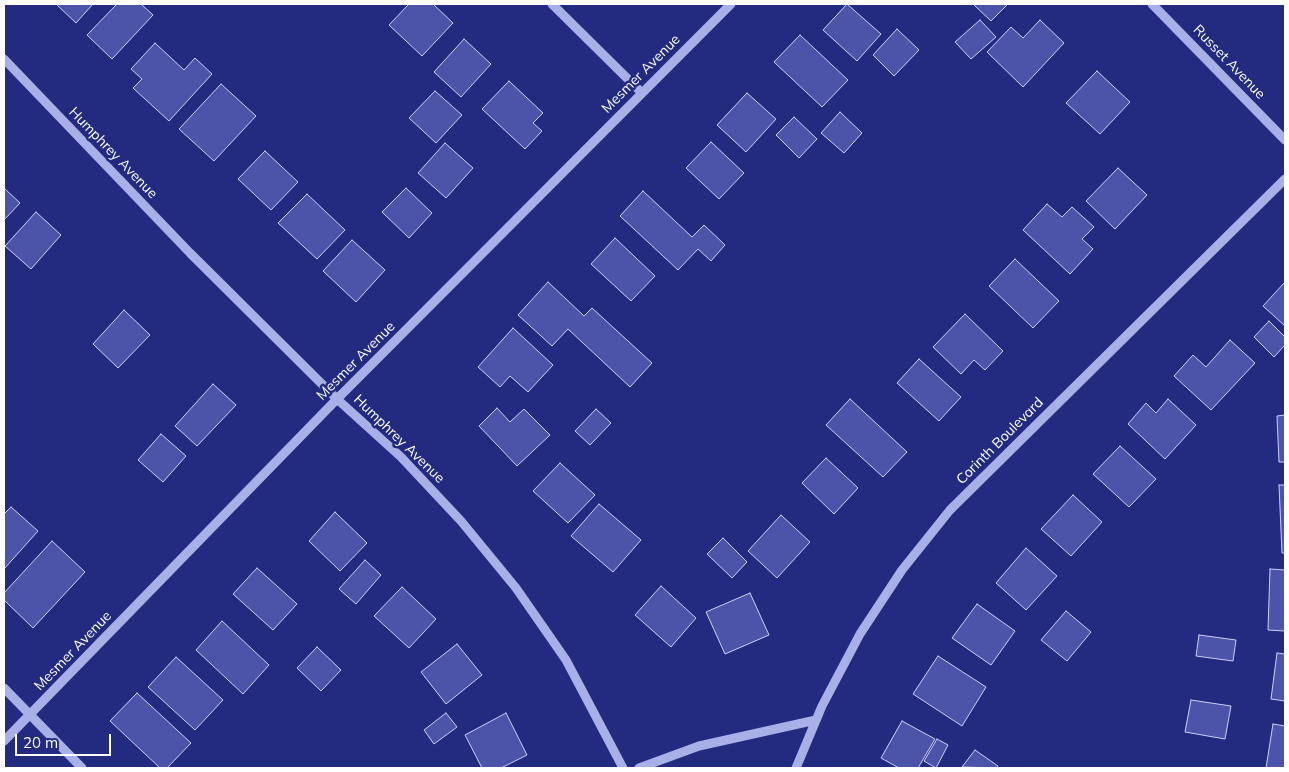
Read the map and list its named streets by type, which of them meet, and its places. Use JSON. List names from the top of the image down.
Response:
{
  "streets": {
    "street": [
      "Russet Avenue",
      "Mesmer Avenue",
      "Humphrey Avenue",
      "Corinth Boulevard"
    ]
  },
  "crossings": [
    ["Mesmer Avenue", "Humphrey Avenue"]
  ],
  "scale_bar": "20 m"
}
